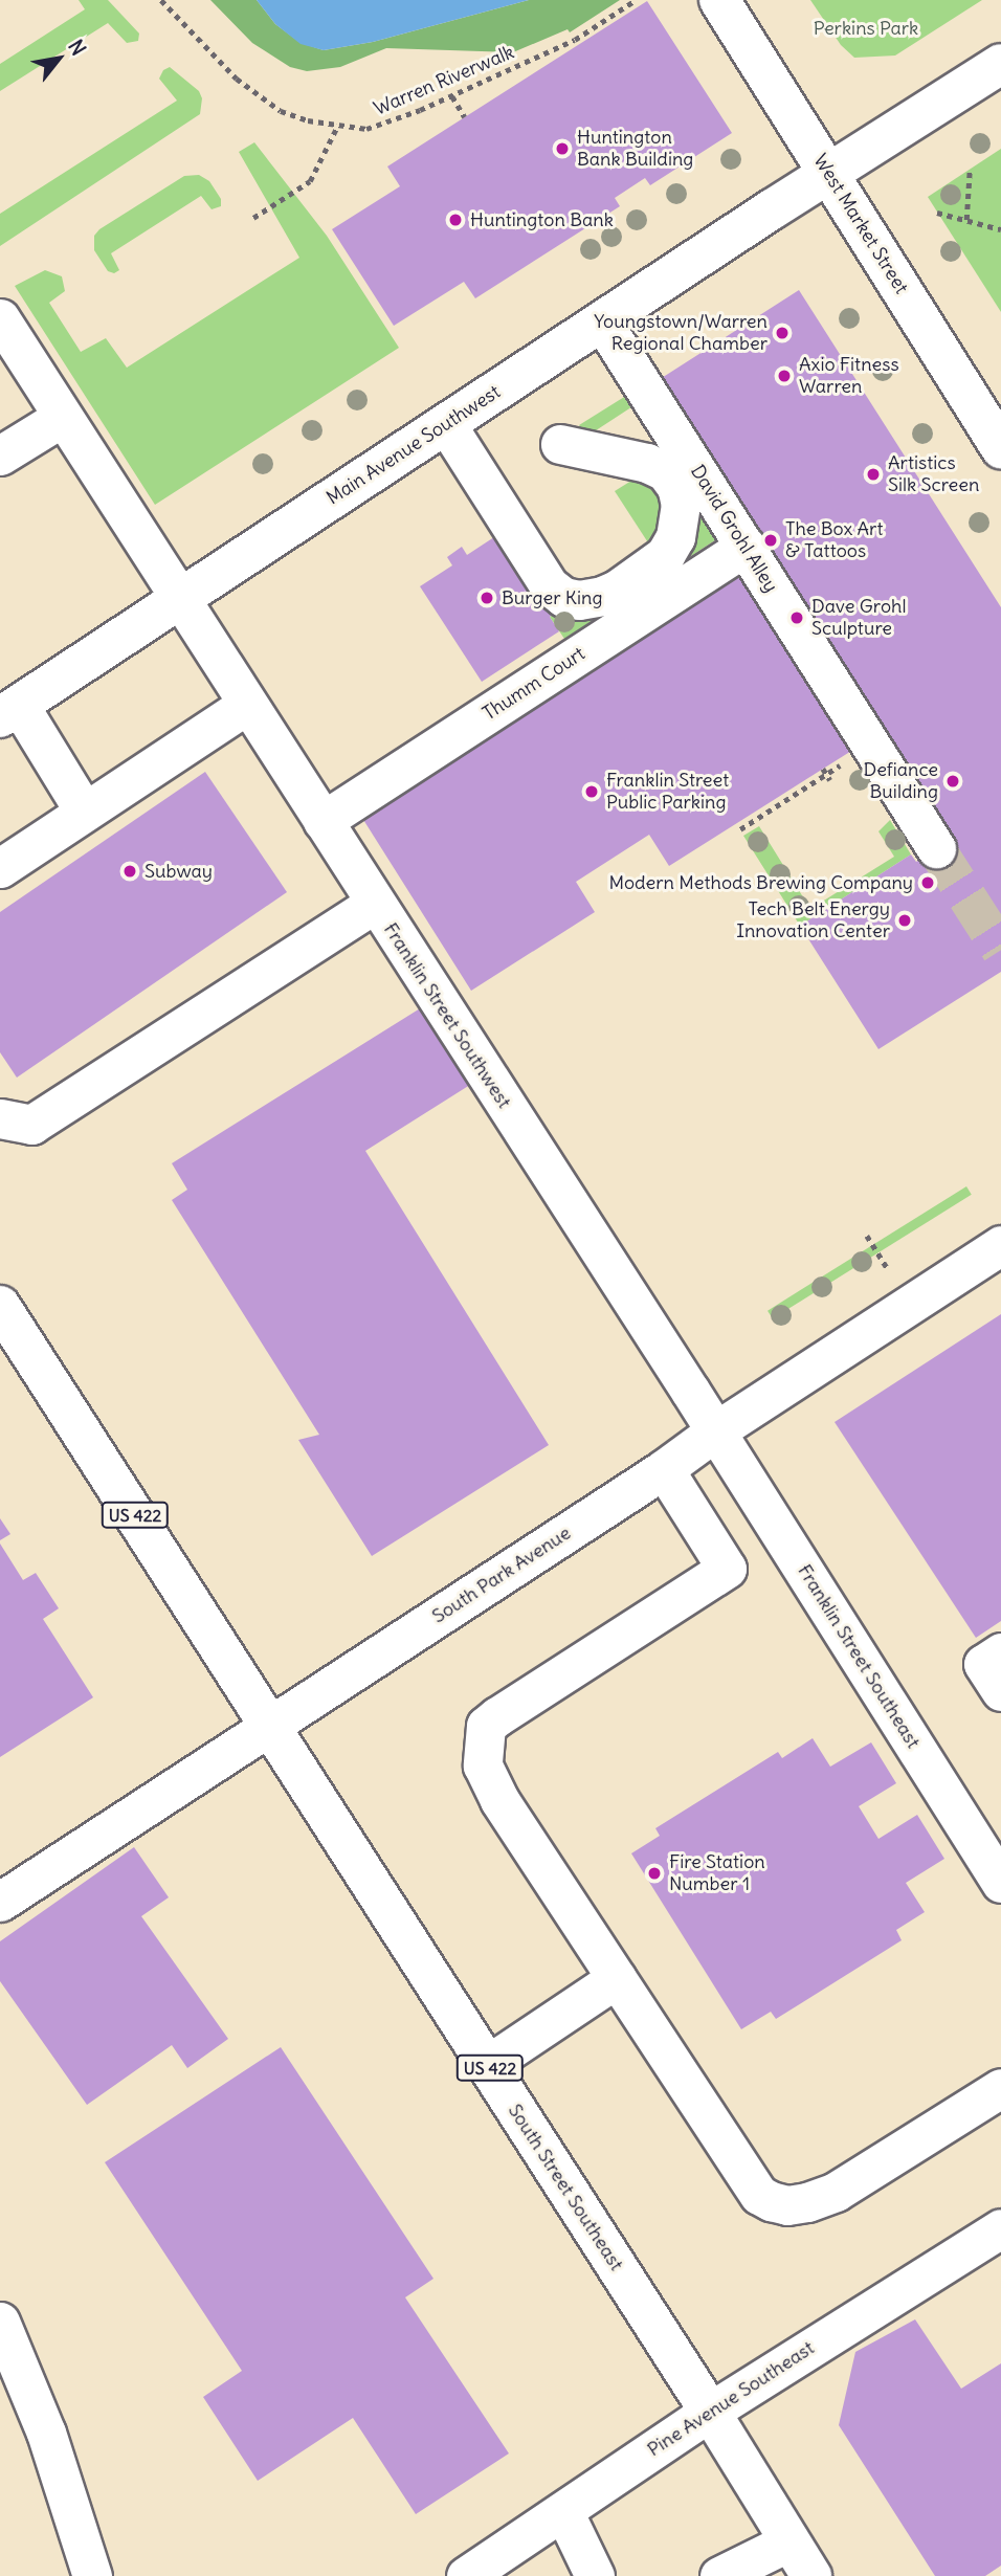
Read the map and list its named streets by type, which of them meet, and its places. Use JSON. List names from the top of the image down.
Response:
{
  "streets": {
    "main road": [
      "West Market Street",
      "Main Avenue Southwest",
      "US 422",
      "South Street Southeast"
    ],
    "street": [
      "David Grohl Alley",
      "Thumm Court",
      "Franklin Street Southwest",
      "South Park Avenue",
      "Franklin Street Southeast",
      "Pine Avenue Southeast"
    ],
    "path": ["Warren Riverwalk"]
  },
  "crossings": [
    ["West Market Street", "Main Avenue Southwest"],
    ["Main Avenue Southwest", "David Grohl Alley"],
    ["Main Avenue Southwest", "Franklin Street Southwest"],
    ["David Grohl Alley", "Thumm Court"],
    ["Thumm Court", "Franklin Street Southwest"],
    ["Franklin Street Southwest", "South Park Avenue"],
    ["Franklin Street Southwest", "Franklin Street Southeast"],
    ["US 422", "South Park Avenue"],
    ["US 422", "South Street Southeast"],
    ["South Park Avenue", "Franklin Street Southeast"],
    ["South Park Avenue", "South Street Southeast"],
    ["South Street Southeast", "Pine Avenue Southeast"]
  ],
  "parks": ["Perkins Park"],
  "places": [
    "Huntington Bank Building",
    "Huntington Bank",
    "Youngstown/Warren Regional Chamber",
    "Axio Fitness Warren",
    "Artistics Silk Screen",
    "The Box Art & Tattoos",
    "Burger King",
    "Dave Grohl Sculpture",
    "Defiance Building",
    "Franklin Street Public Parking",
    "Subway",
    "Modern Methods Brewing Company",
    "Tech Belt Energy Innovation Center",
    "Fire Station Number 1"
  ],
  "north": "top right"
}
